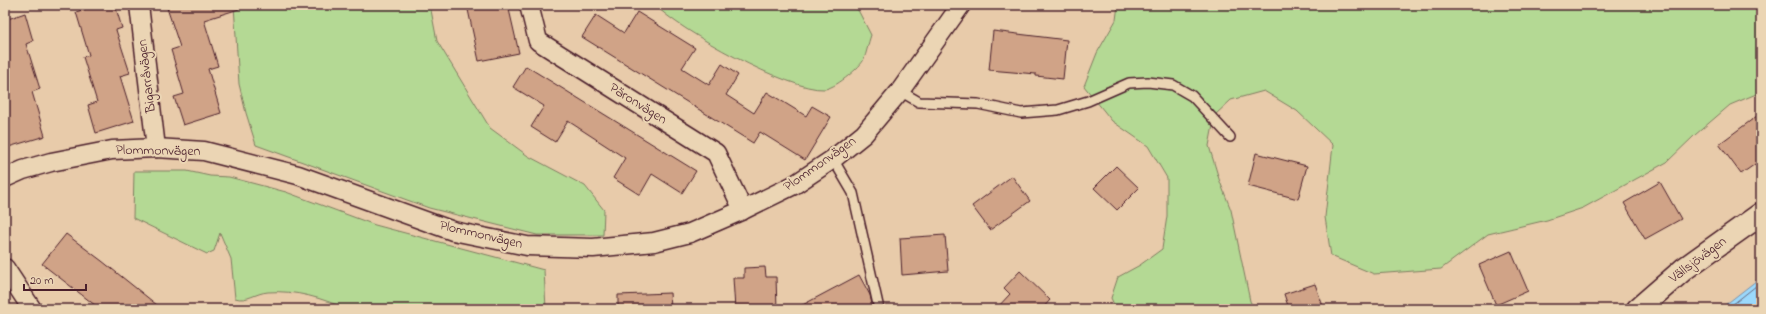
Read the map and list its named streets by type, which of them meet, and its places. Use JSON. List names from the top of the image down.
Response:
{
  "streets": {
    "street": [
      "Bigarråvägen",
      "Päronvägen",
      "Plommonvägen",
      "Vällsjövägen"
    ]
  },
  "crossings": [
    ["Bigarråvägen", "Plommonvägen"],
    ["Päronvägen", "Plommonvägen"]
  ],
  "scale_bar": "20 m"
}
